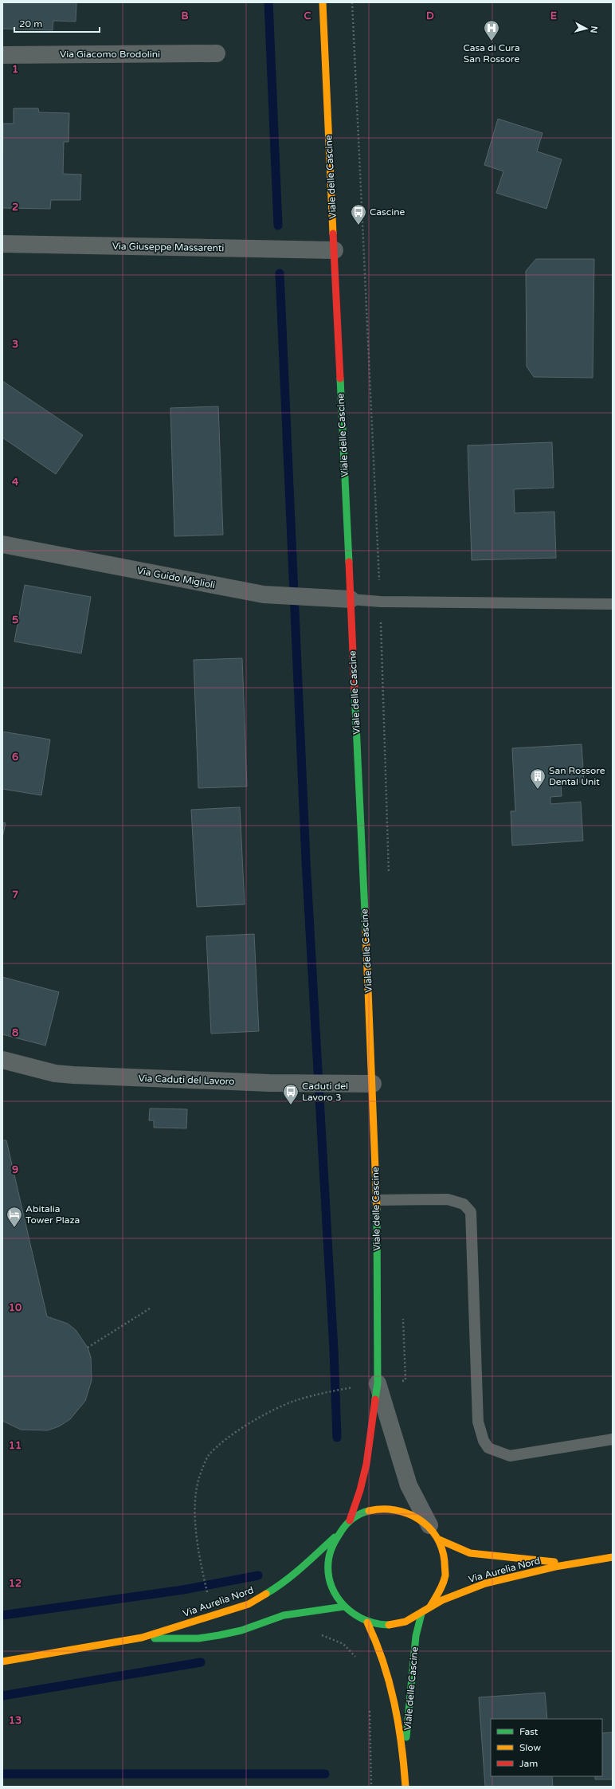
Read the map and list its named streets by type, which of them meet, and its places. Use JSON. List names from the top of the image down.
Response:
{
  "streets": {
    "main road": ["Viale delle Cascine", "Via Aurelia Nord"],
    "street": [
      "Via Giacomo Brodolini",
      "Via Giuseppe Massarenti",
      "Via Guido Miglioli",
      "Via Caduti del Lavoro"
    ]
  },
  "crossings": [
    ["Viale delle Cascine", "Via Giuseppe Massarenti"],
    ["Viale delle Cascine", "Via Guido Miglioli"],
    ["Viale delle Cascine", "Via Caduti del Lavoro"],
    ["Viale delle Cascine", "Via Aurelia Nord"]
  ],
  "places": {
    "hospital": ["Casa di Cura San Rossore"],
    "bus stop": ["Cascine", "Caduti del Lavoro 3"],
    "building": ["San Rossore Dental Unit"],
    "hotel": ["Abitalia Tower Plaza"]
  },
  "legend": ["Fast", "Slow", "Jam"],
  "scale_bar": "20 m",
  "north": "right",
  "grid": {
    "columns": [
      "B",
      "C",
      "D",
      "E"
    ],
    "rows": [
      "1",
      "2",
      "3",
      "4",
      "5",
      "6",
      "7",
      "8",
      "9",
      "10",
      "11",
      "12",
      "13"
    ]
  }
}
